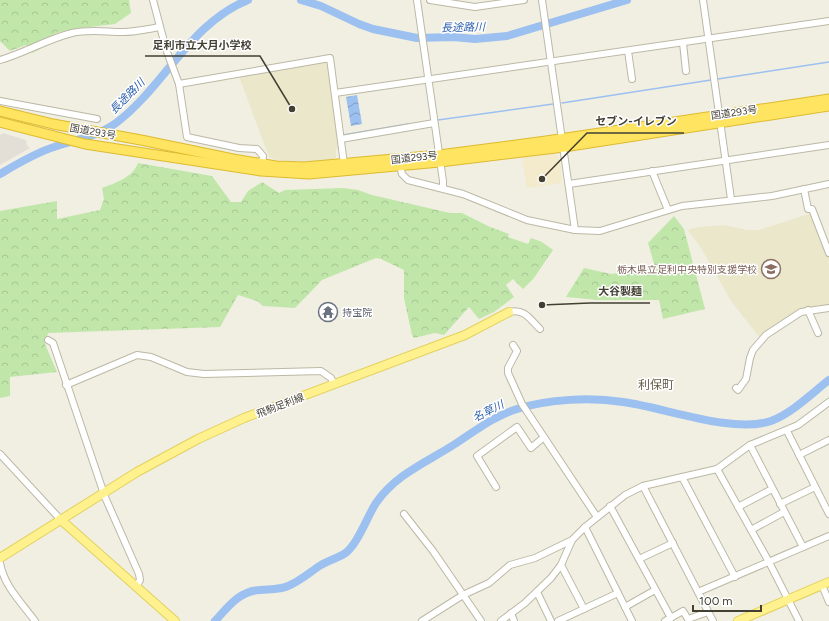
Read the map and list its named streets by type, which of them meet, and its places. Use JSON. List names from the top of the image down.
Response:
{
  "streets": {
    "highway": ["国道293号"],
    "main road": ["飛駒足利線"]
  },
  "districts": ["利保町"],
  "water": ["長途路川", "名草川"],
  "places": {
    "other": ["足利市立大月小学校", "セブン-イレブン", "大谷製麺"],
    "school or university": ["栃木県立足利中央特別支援学校"],
    "temple": ["持宝院"]
  },
  "scale_bar": "100 m"
}
